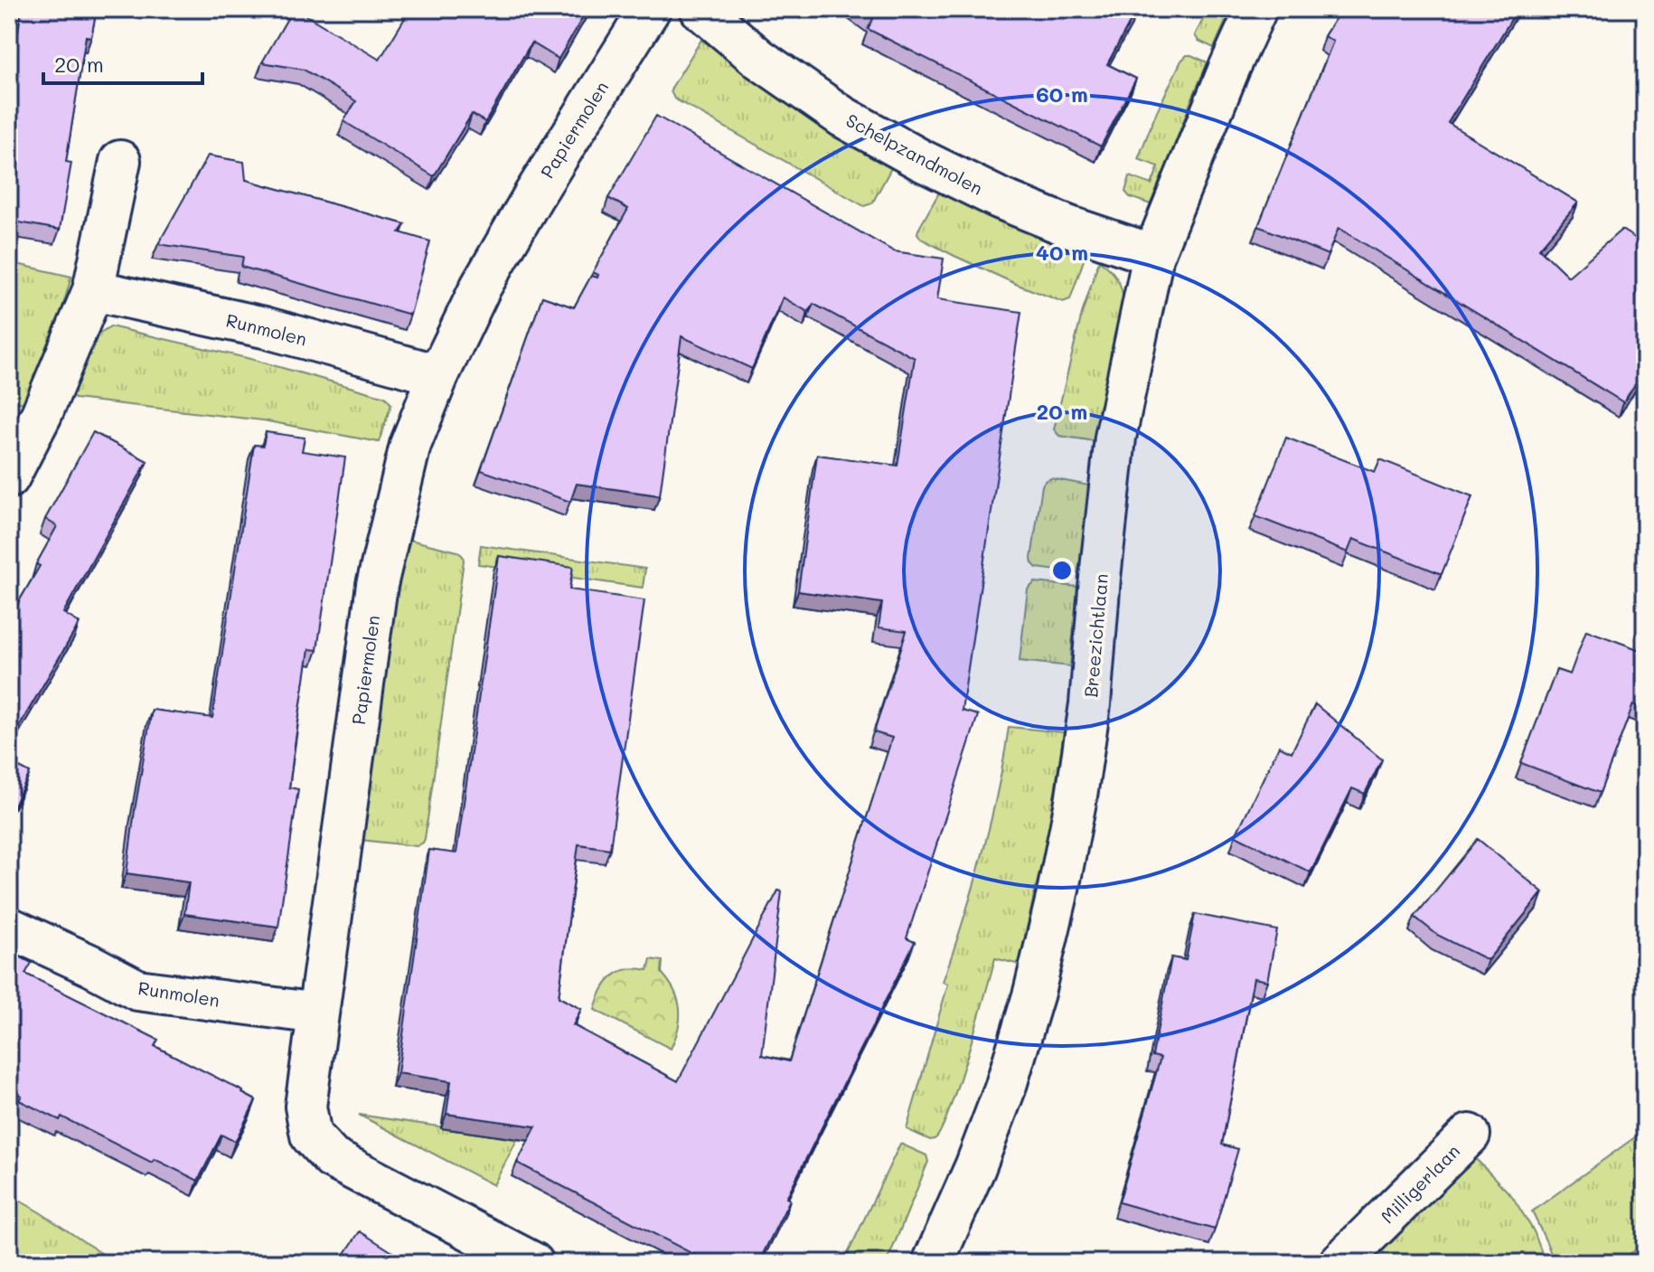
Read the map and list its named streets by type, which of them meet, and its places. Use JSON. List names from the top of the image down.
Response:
{
  "streets": {
    "street": [
      "Papiermolen",
      "Schelpzandmolen",
      "Runmolen",
      "Breezichtlaan",
      "Milligerlaan"
    ]
  },
  "crossings": [
    ["Papiermolen", "Runmolen"],
    ["Schelpzandmolen", "Breezichtlaan"]
  ],
  "scale_bar": "20 m",
  "rings": ["60 m", "40 m", "20 m"]
}
